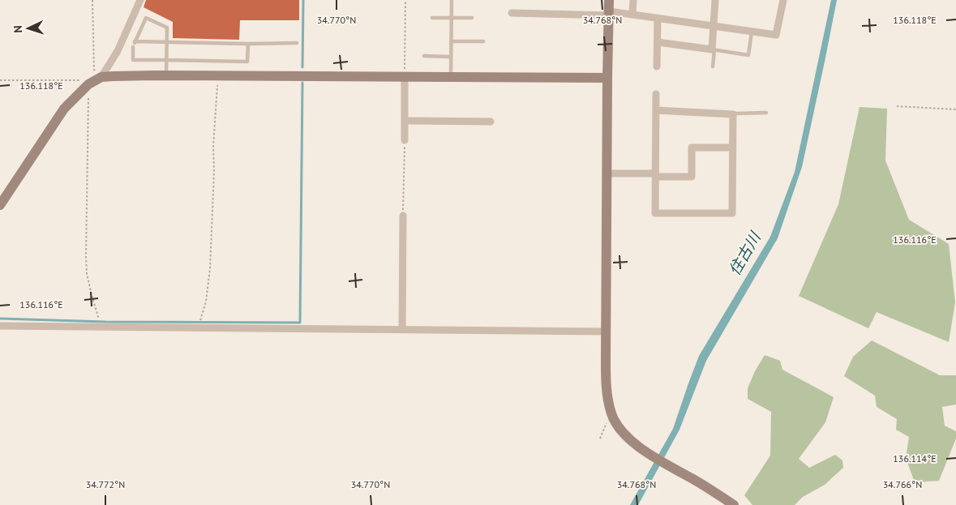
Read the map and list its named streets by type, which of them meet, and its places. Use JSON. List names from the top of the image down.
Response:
{
  "water": ["住古川"],
  "north": "left",
  "coordinates": [
    "136.118°E",
    "34.770°N",
    "34.768°N",
    "136.116°E",
    "136.114°E",
    "34.772°N",
    "34.766°N"
  ]
}
